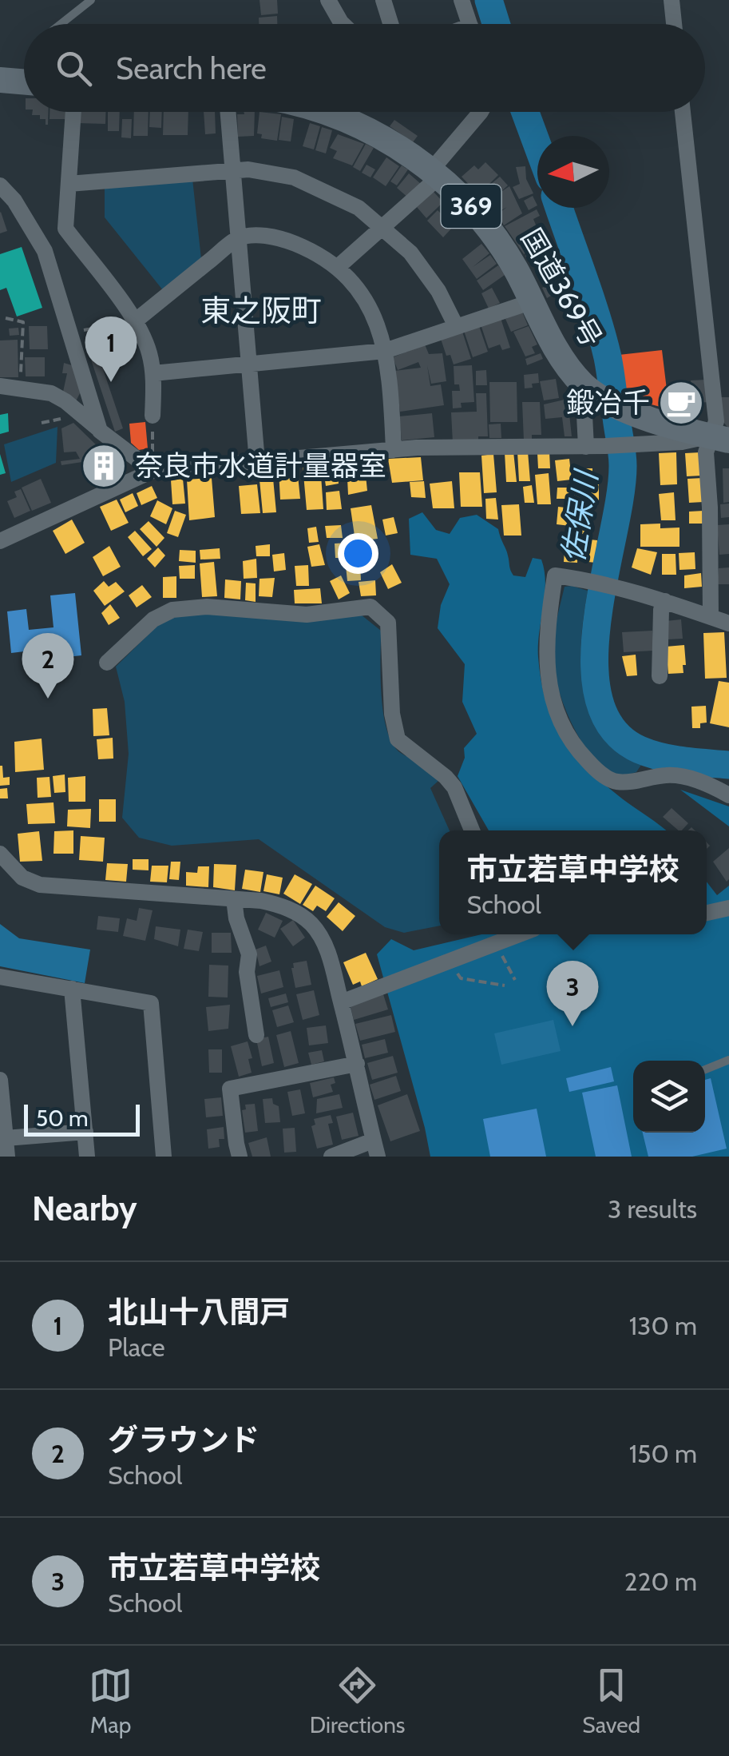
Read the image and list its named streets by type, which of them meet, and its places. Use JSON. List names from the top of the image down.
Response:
{
  "streets": {
    "highway": ["369", "国道369号"]
  },
  "districts": ["東之阪町"],
  "water": ["佐保川"],
  "places": {
    "cafe": ["鍛冶千"],
    "building": ["奈良市水道計量器室"]
  },
  "scale_bar": "50 m",
  "north": "left",
  "page": {
    "search": "Search here",
    "pins": ["1", "2", "3"],
    "popup": ["市立若草中学校", "School"],
    "scale": "50 m",
    "heading": ["Nearby", "3 results"],
    "list": [
      {
        "mark": "1",
        "name": "北山十八間戸",
        "note": "Place",
        "value": "130 m"
      },
      {
        "mark": "2",
        "name": "グラウンド",
        "note": "School",
        "value": "150 m"
      },
      {
        "mark": "3",
        "name": "市立若草中学校",
        "note": "School",
        "value": "220 m"
      }
    ],
    "nav": ["Map", "Directions", "Saved"]
  }
}
